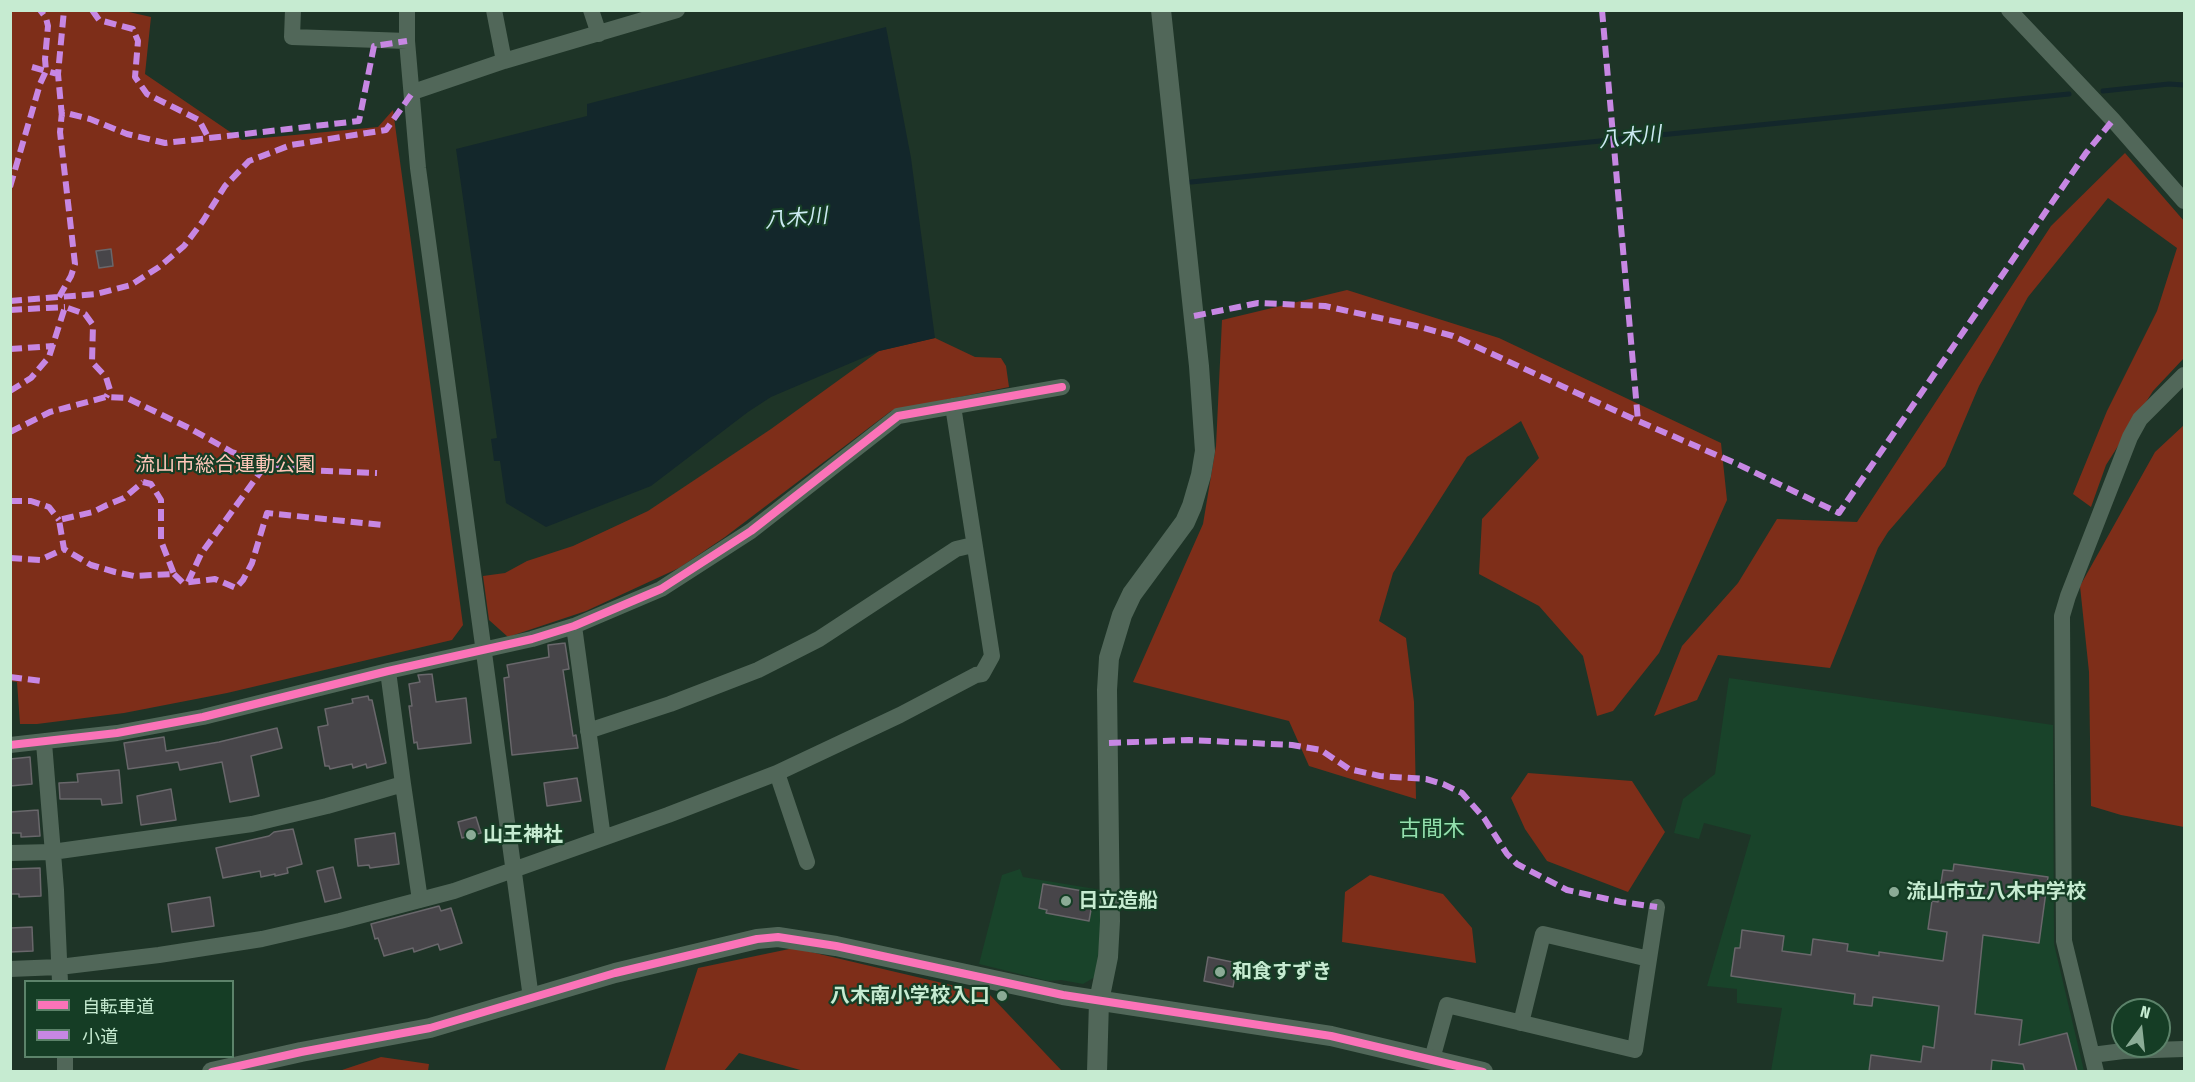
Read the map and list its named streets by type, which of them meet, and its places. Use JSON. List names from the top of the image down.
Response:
{
  "districts": ["古間木"],
  "water": ["八木川"],
  "parks": ["流山市総合運動公園"],
  "places": [
    "山王神社",
    "流山市立八木中学校",
    "日立造船",
    "和食すずき",
    "八木南小学校入口"
  ],
  "legend": ["自転車道", "小道"],
  "north": "top"
}
